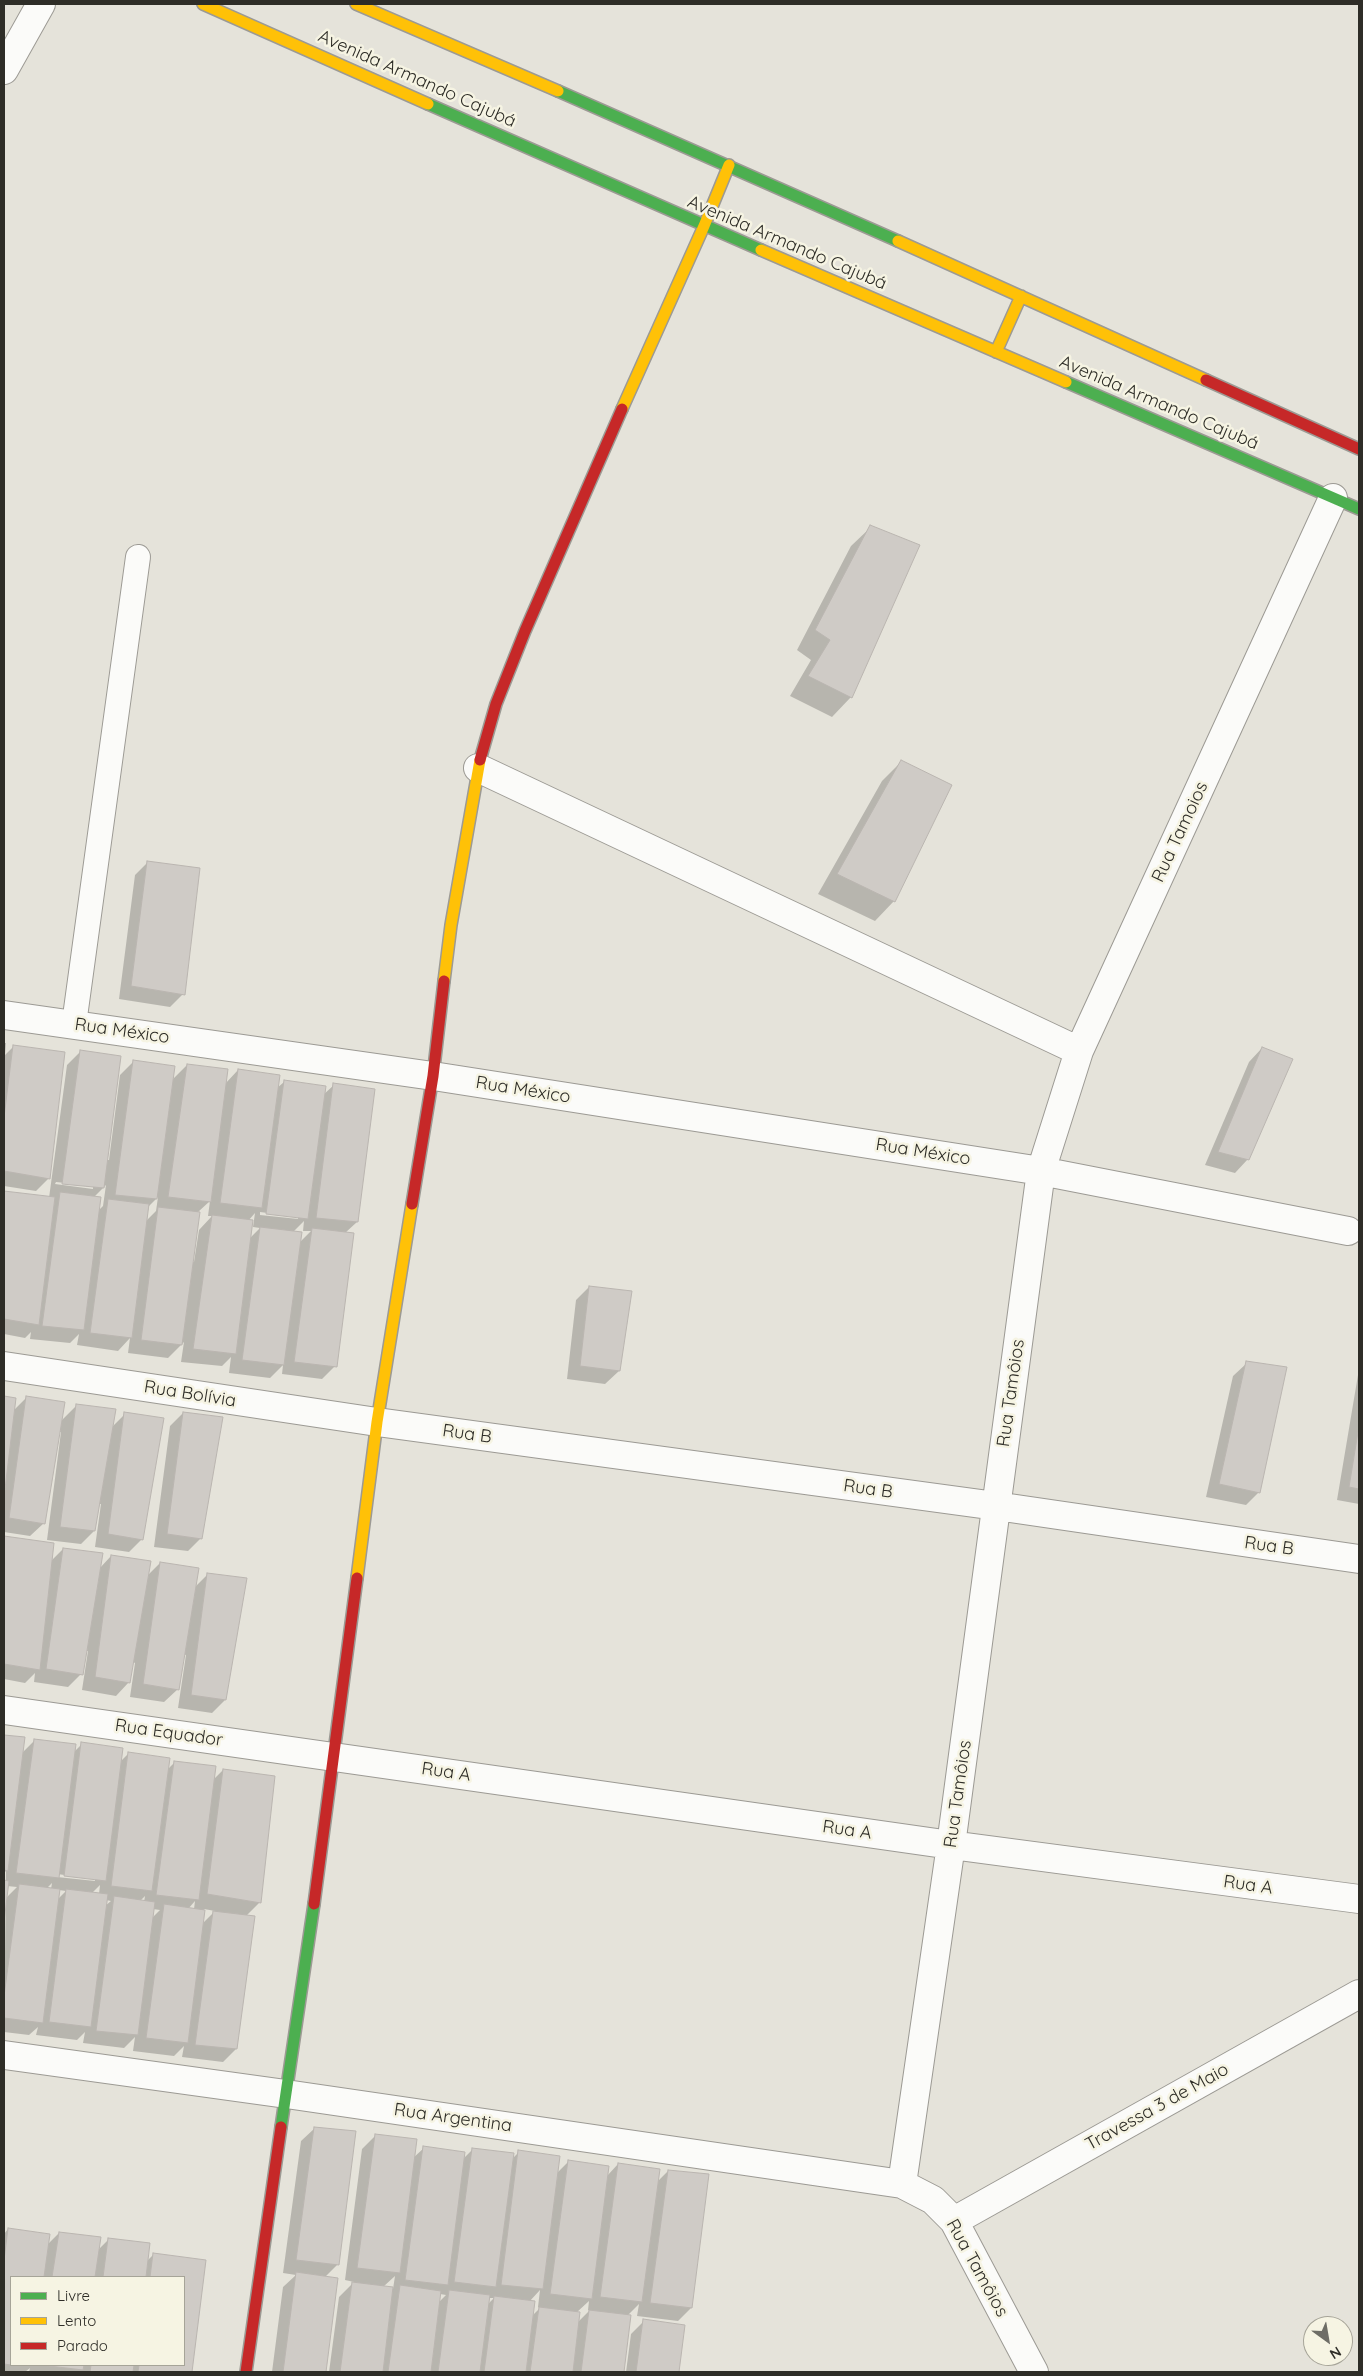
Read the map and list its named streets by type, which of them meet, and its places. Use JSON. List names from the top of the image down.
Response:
{
  "streets": {
    "main road": ["Avenida Armando Cajubá"],
    "street": [
      "Rua Tamoios",
      "Rua México",
      "Rua Tamôios",
      "Rua Bolívia",
      "Rua B",
      "Rua Equador",
      "Rua A",
      "Travessa 3 de Maio",
      "Rua Argentina"
    ]
  },
  "crossings": [
    ["Avenida Armando Cajubá", "Rua Tamoios"],
    ["Rua Tamoios", "Rua México"],
    ["Rua Tamoios", "Rua Tamôios"],
    ["Rua México", "Rua Tamôios"],
    ["Rua Tamôios", "Rua B"],
    ["Rua Tamôios", "Rua A"],
    ["Rua Tamôios", "Travessa 3 de Maio"],
    ["Rua Tamôios", "Rua Argentina"],
    ["Rua Bolívia", "Rua B"],
    ["Rua Equador", "Rua A"]
  ],
  "legend": ["Livre", "Lento", "Parado"],
  "north": "bottom right"
}
